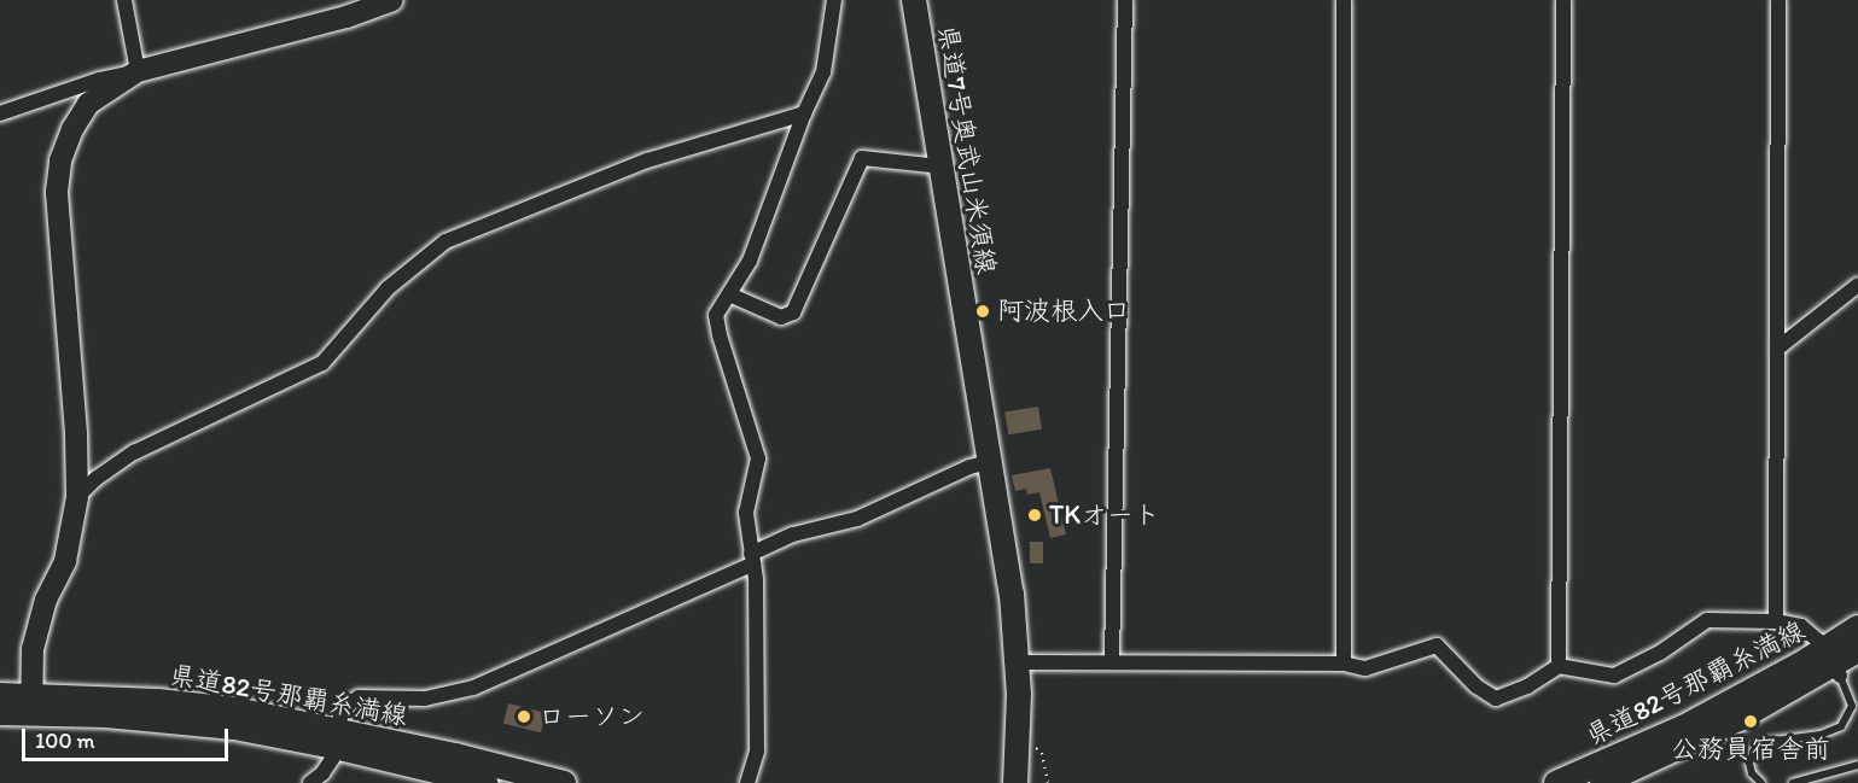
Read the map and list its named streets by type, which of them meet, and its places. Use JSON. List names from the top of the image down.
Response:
{
  "streets": {
    "main road": ["県道7号奥武山米須線", "県道82号那覇糸満線"]
  },
  "places": [
    "阿波根入口",
    "TKオート",
    "ローソン",
    "公務員宿舎前"
  ],
  "scale_bar": "100 m"
}
